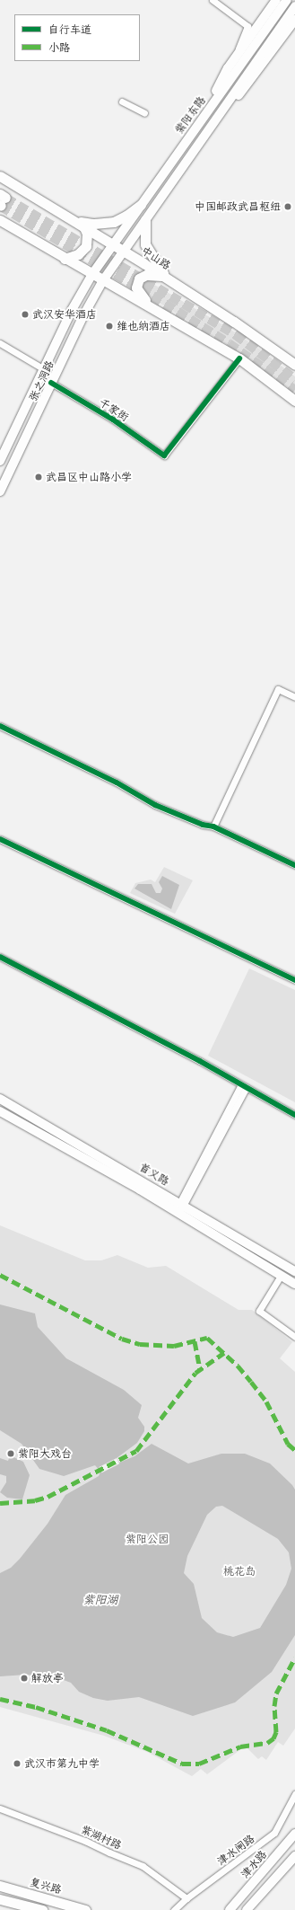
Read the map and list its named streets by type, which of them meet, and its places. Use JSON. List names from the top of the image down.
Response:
{
  "streets": {
    "main road": [
      "紫阳东路",
      "中山路",
      "张之洞路",
      "首义路",
      "津水路",
      "复兴路"
    ],
    "street": ["千家街", "紫湖村路", "津水闸路"]
  },
  "crossings": [
    ["紫阳东路", "中山路"],
    ["紫阳东路", "张之洞路"],
    ["中山路", "张之洞路"],
    ["张之洞路", "千家街"],
    ["紫湖村路", "津水闸路"]
  ],
  "water": ["紫阳湖"],
  "parks": ["紫阳公园", "桃花岛"],
  "places": [
    "中国邮政武昌枢纽",
    "武汉安华酒店",
    "维也纳酒店",
    "武昌区中山路小学",
    "紫阳大戏台",
    "解放亭",
    "武汉市第九中学"
  ],
  "legend": ["自行车道", "小路"]
}
